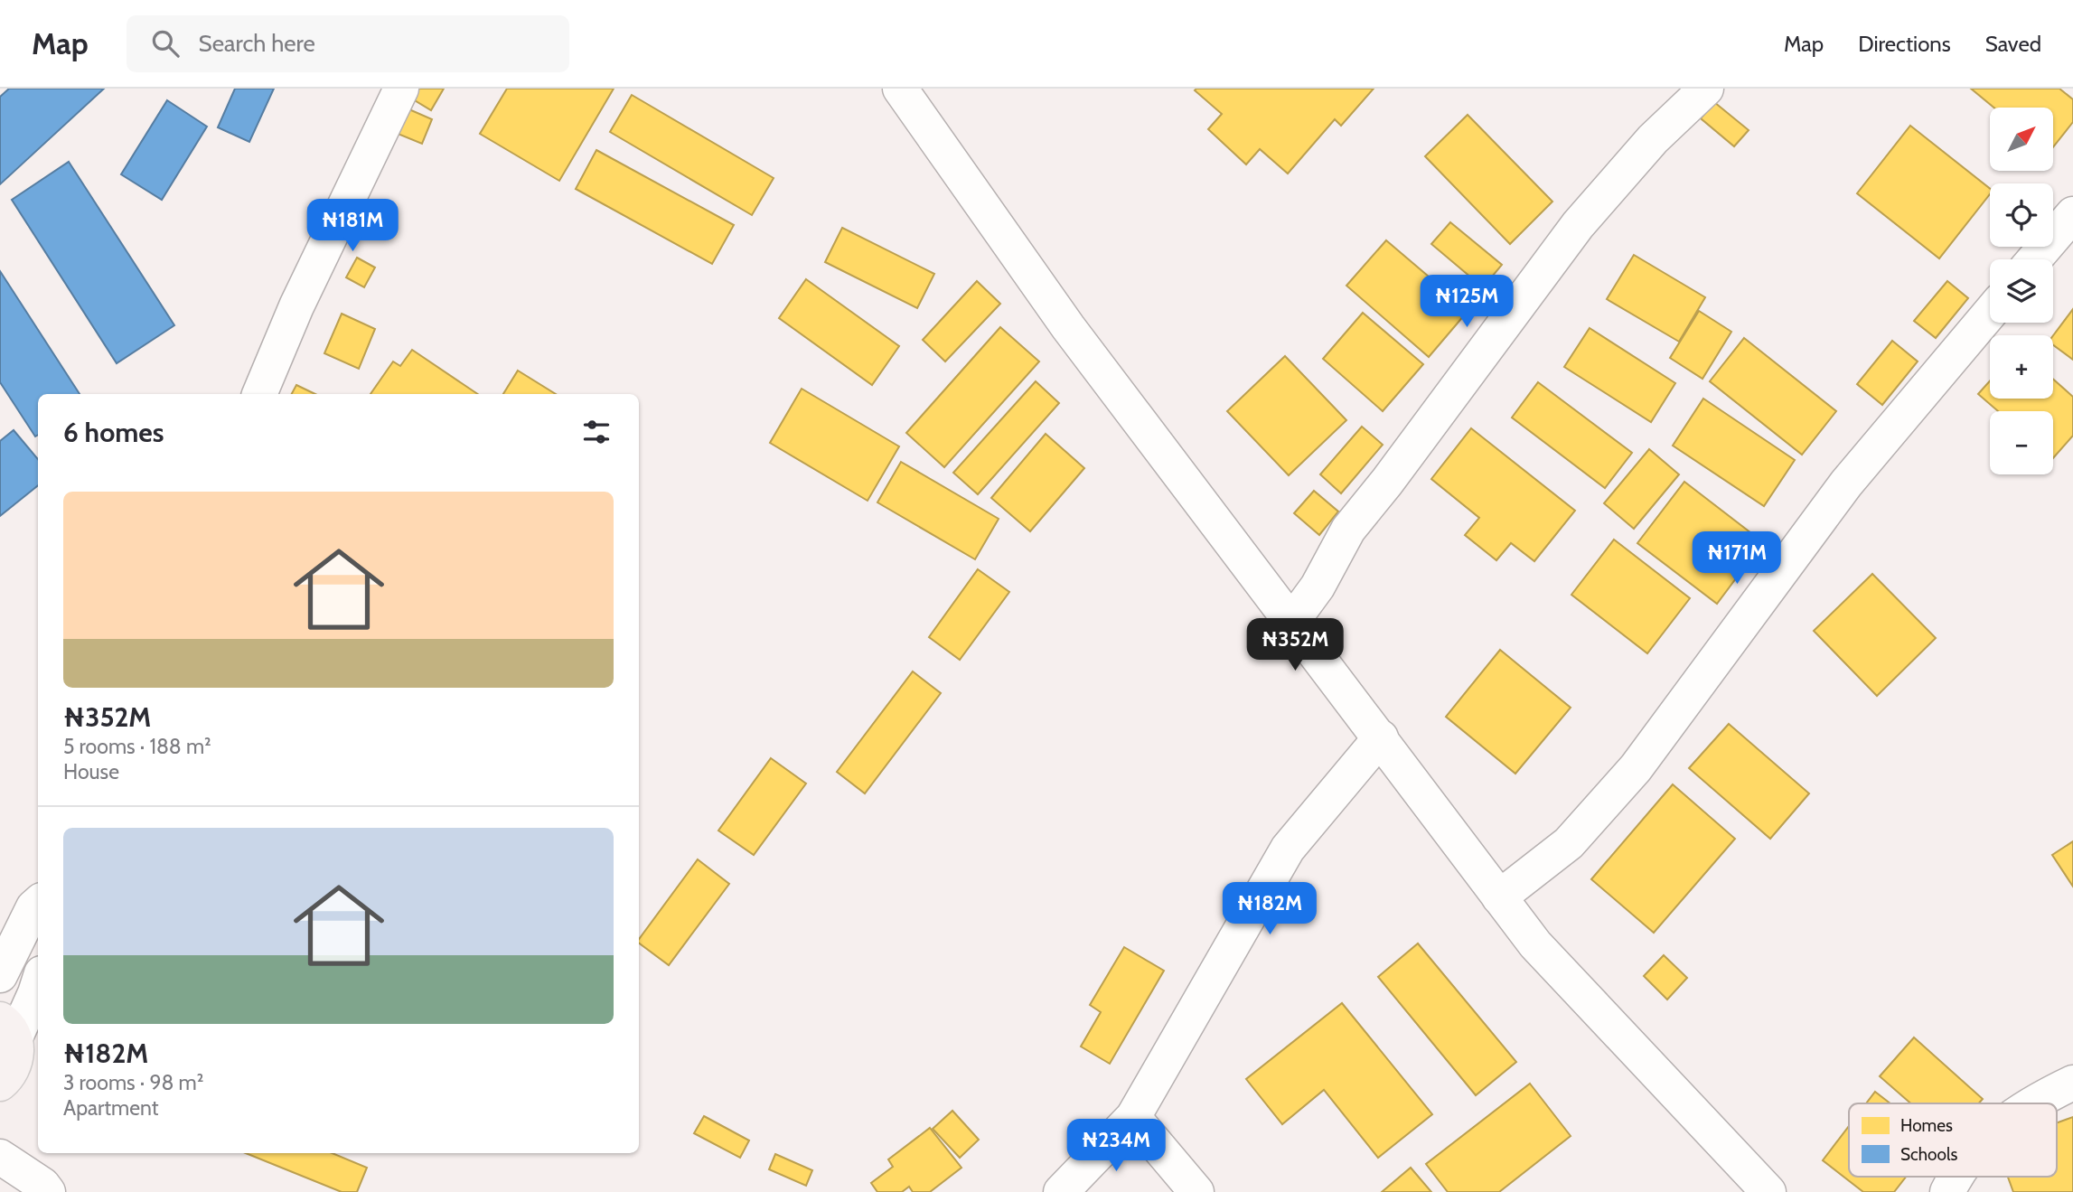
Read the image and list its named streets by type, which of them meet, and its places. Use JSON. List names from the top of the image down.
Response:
{
  "legend": ["Homes", "Schools"],
  "north": "top right",
  "page": {
    "header": "Map",
    "search": "Search here",
    "nav": ["Map", "Directions", "Saved"],
    "map_buttons": ["+", "−"],
    "price": [
      "₦181M",
      "₦125M",
      "₦171M",
      "₦352M",
      "₦182M",
      "₦234M"
    ],
    "heading": "6 homes",
    "list": [
      {
        "name": "₦352M",
        "note": "5 rooms · 188 m² · House"
      },
      {
        "name": "₦182M",
        "note": "3 rooms · 98 m² · Apartment"
      }
    ]
  }
}
